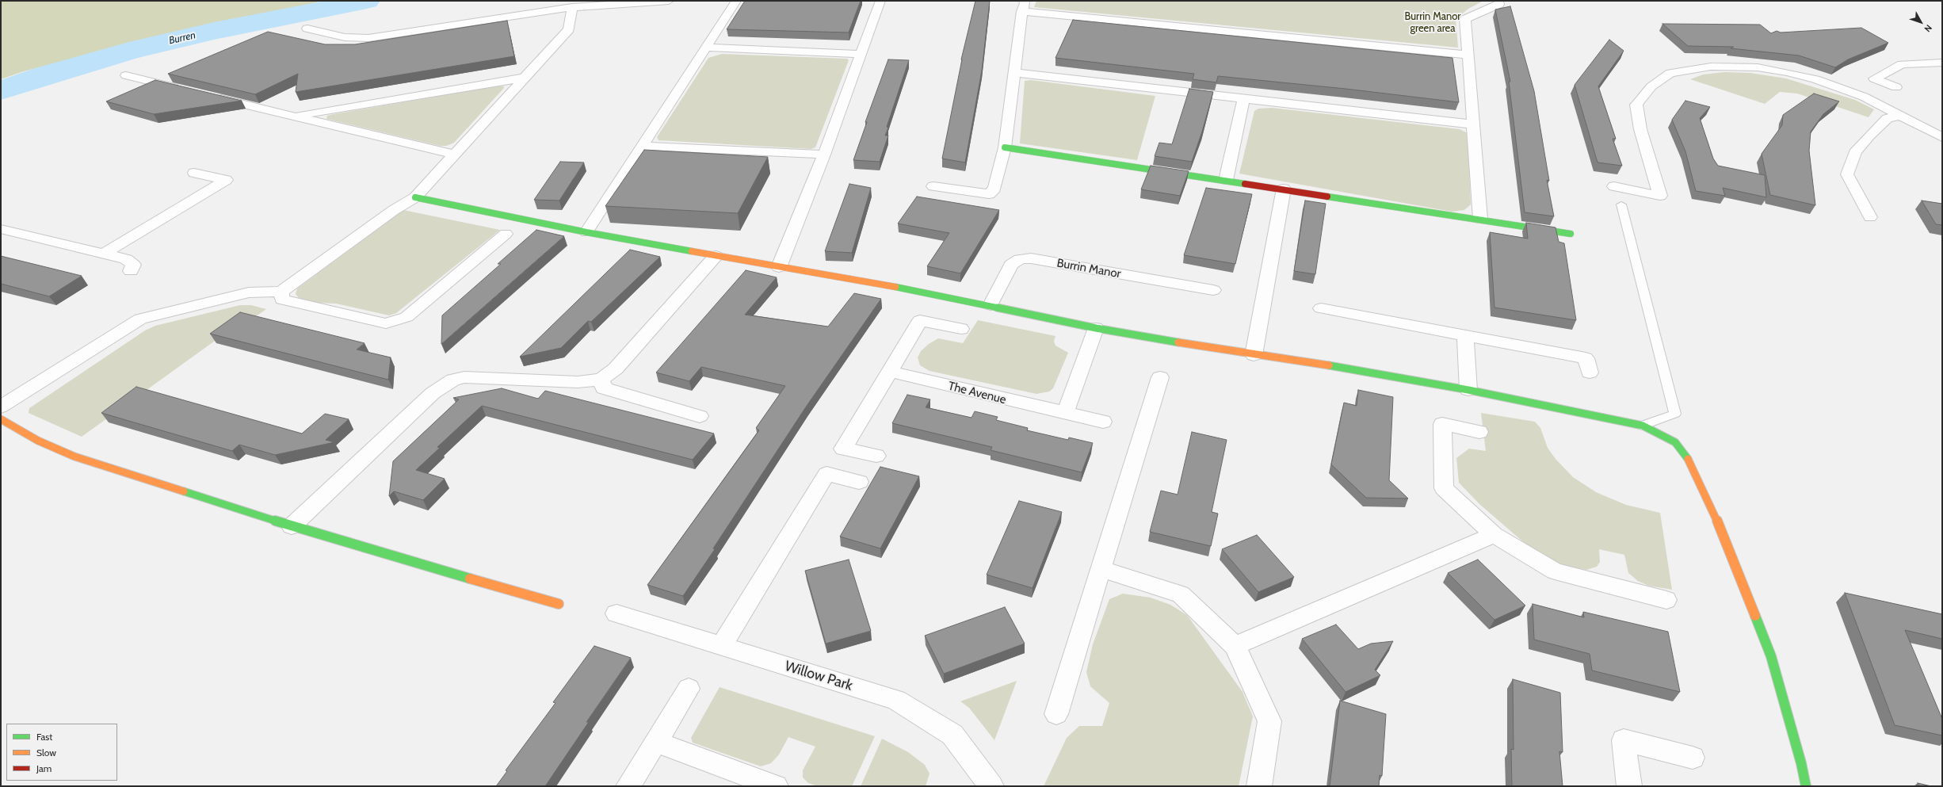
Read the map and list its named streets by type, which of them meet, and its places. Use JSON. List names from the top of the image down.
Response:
{
  "streets": {
    "street": ["Burrin Manor", "The Avenue", "Willow Park"]
  },
  "water": ["Burren"],
  "parks": ["Burrin Manor green area"],
  "legend": ["Fast", "Slow", "Jam"],
  "north": "bottom right"
}
